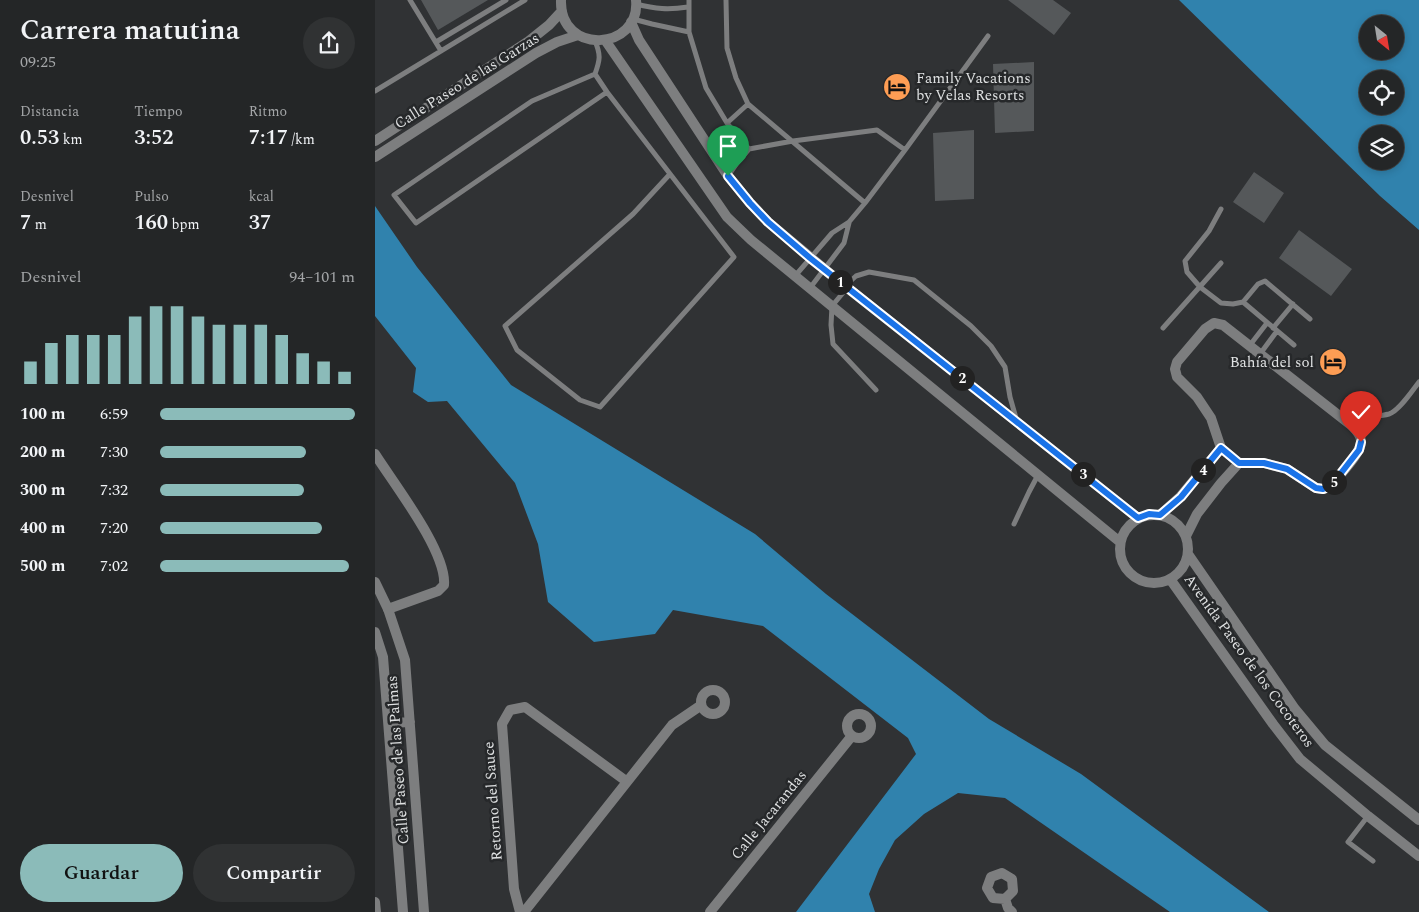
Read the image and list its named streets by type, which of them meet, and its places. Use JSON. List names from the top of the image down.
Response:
{
  "streets": {
    "street": [
      "Calle Paseo de las Garzas",
      "Avenida Paseo de los Cocoteros",
      "Calle Paseo de las Palmas",
      "Retorno del Sauce",
      "Calle Jacarandas"
    ]
  },
  "places": {
    "hotel": ["Family Vacations by Velas Resorts", "Bahía del sol"]
  },
  "north": "bottom right",
  "page": {
    "heading": ["Carrera matutina", "09:25"],
    "stats": [
      ["Distancia", "0.53 km"],
      ["Tiempo", "3:52"],
      ["Ritmo", "7:17 /km"],
      ["Desnivel", "7 m"],
      ["Pulso", "160 bpm"],
      ["kcal", "37"]
    ],
    "chart": ["Desnivel", "94–101 m"],
    "pins": [
      "1",
      "2",
      "4",
      "3",
      "5"
    ],
    "list": [
      {
        "name": "100 m",
        "note": "6:59"
      },
      {
        "name": "200 m",
        "note": "7:30"
      },
      {
        "name": "300 m",
        "note": "7:32"
      },
      {
        "name": "400 m",
        "note": "7:20"
      },
      {
        "name": "500 m",
        "note": "7:02"
      }
    ],
    "buttons": ["Guardar", "Compartir"]
  }
}
